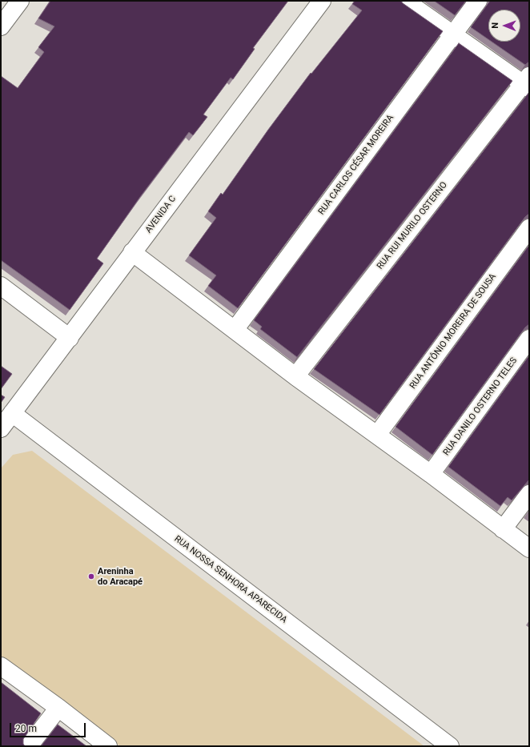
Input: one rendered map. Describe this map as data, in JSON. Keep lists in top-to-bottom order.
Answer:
{
  "streets": {
    "street": [
      "RUA CARLOS CÉSAR MOREIRA",
      "AVENIDA C",
      "RUA RUI MURILO OSTERNO",
      "RUA ANTÔNIO MOREIRA DE SOUSA",
      "RUA DANILO OSTERNO TELES",
      "RUA NOSSA SENHORA APARECIDA"
    ]
  },
  "crossings": [
    ["AVENIDA C", "RUA NOSSA SENHORA APARECIDA"]
  ],
  "places": ["Areninha do Aracapé"],
  "scale_bar": "20 m",
  "north": "left"
}
